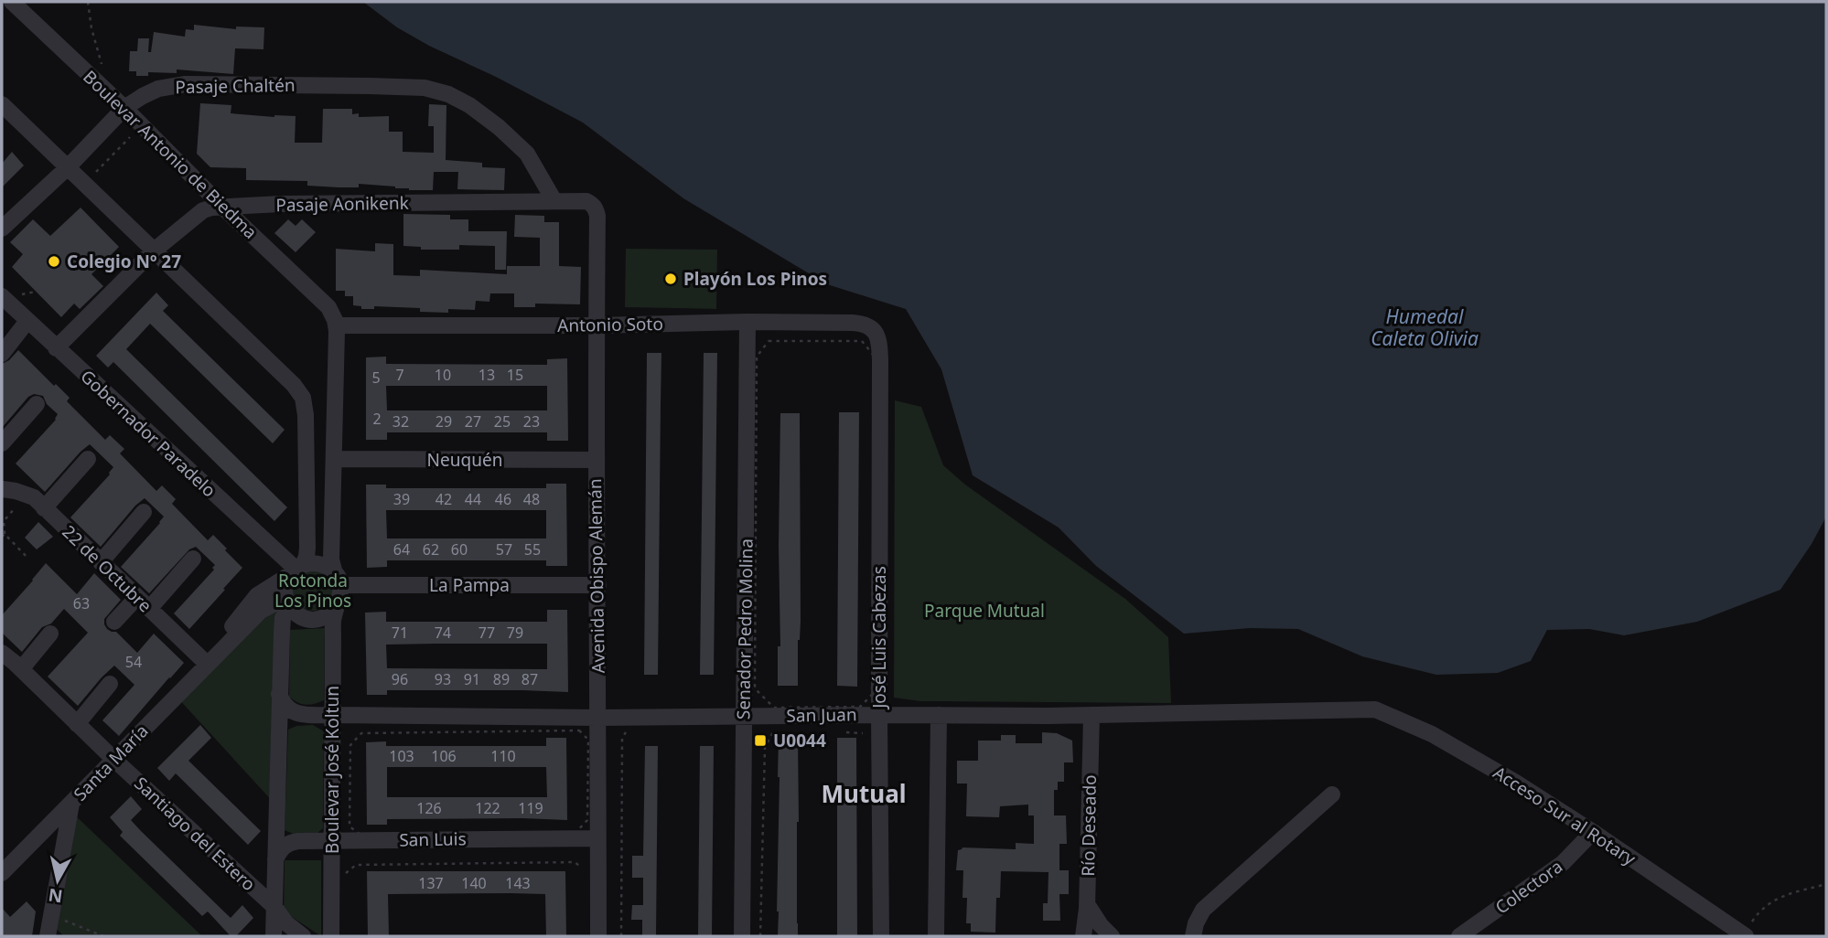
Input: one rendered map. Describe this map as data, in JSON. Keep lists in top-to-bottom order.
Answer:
{
  "streets": {
    "street": [
      "Pasaje Chaltén",
      "Boulevar Antonio de Biedma",
      "Pasaje Aonikenk",
      "Antonio Soto",
      "Gobernador Paradelo",
      "Neuquén",
      "22 de Octubre",
      "Avenida Obispo Alemán",
      "La Pampa",
      "Senador Pedro Molina",
      "José Luis Cabezas",
      "San Juan",
      "Santa María",
      "Boulevar José Koltun",
      "Acceso Sur al Rotary",
      "Río Deseado",
      "Santiago del Estero",
      "San Luis",
      "Colectora"
    ]
  },
  "crossings": [
    ["Pasaje Chaltén", "Boulevar Antonio de Biedma"],
    ["Pasaje Chaltén", "Pasaje Aonikenk"],
    ["Boulevar Antonio de Biedma", "Pasaje Aonikenk"],
    ["Boulevar Antonio de Biedma", "Antonio Soto"],
    ["Pasaje Aonikenk", "Gobernador Paradelo"],
    ["Pasaje Aonikenk", "Avenida Obispo Alemán"],
    ["Antonio Soto", "Avenida Obispo Alemán"],
    ["Antonio Soto", "Senador Pedro Molina"],
    ["Antonio Soto", "José Luis Cabezas"],
    ["Gobernador Paradelo", "La Pampa"],
    ["Gobernador Paradelo", "Santa María"],
    ["Gobernador Paradelo", "Boulevar José Koltun"],
    ["Neuquén", "Avenida Obispo Alemán"],
    ["22 de Octubre", "Santa María"],
    ["Avenida Obispo Alemán", "La Pampa"],
    ["Avenida Obispo Alemán", "San Juan"],
    ["Avenida Obispo Alemán", "San Luis"],
    ["La Pampa", "Santa María"],
    ["La Pampa", "Boulevar José Koltun"],
    ["Senador Pedro Molina", "San Juan"],
    ["José Luis Cabezas", "San Juan"],
    ["San Juan", "Boulevar José Koltun"],
    ["San Juan", "Acceso Sur al Rotary"],
    ["San Juan", "Río Deseado"],
    ["Santa María", "Boulevar José Koltun"],
    ["Santa María", "Santiago del Estero"],
    ["Boulevar José Koltun", "San Luis"],
    ["Acceso Sur al Rotary", "Colectora"]
  ],
  "districts": ["Mutual"],
  "water": ["Humedal Caleta Olivia"],
  "parks": ["Rotonda Los Pinos", "Parque Mutual"],
  "places": {
    "other": ["Colegio Nº 27", "Playón Los Pinos"],
    "transit": ["U0044"]
  },
  "house_numbers": [
    "7",
    "10",
    "13",
    "15",
    "5",
    "2",
    "32",
    "29",
    "27",
    "25",
    "23",
    "39",
    "42",
    "44",
    "46",
    "48",
    "64",
    "62",
    "60",
    "57",
    "55",
    "63",
    "71",
    "74",
    "77",
    "79",
    "54",
    "96",
    "93",
    "91",
    "89",
    "87",
    "103",
    "106",
    "110",
    "126",
    "122",
    "119",
    "137",
    "140",
    "143"
  ],
  "north": "bottom"
}
